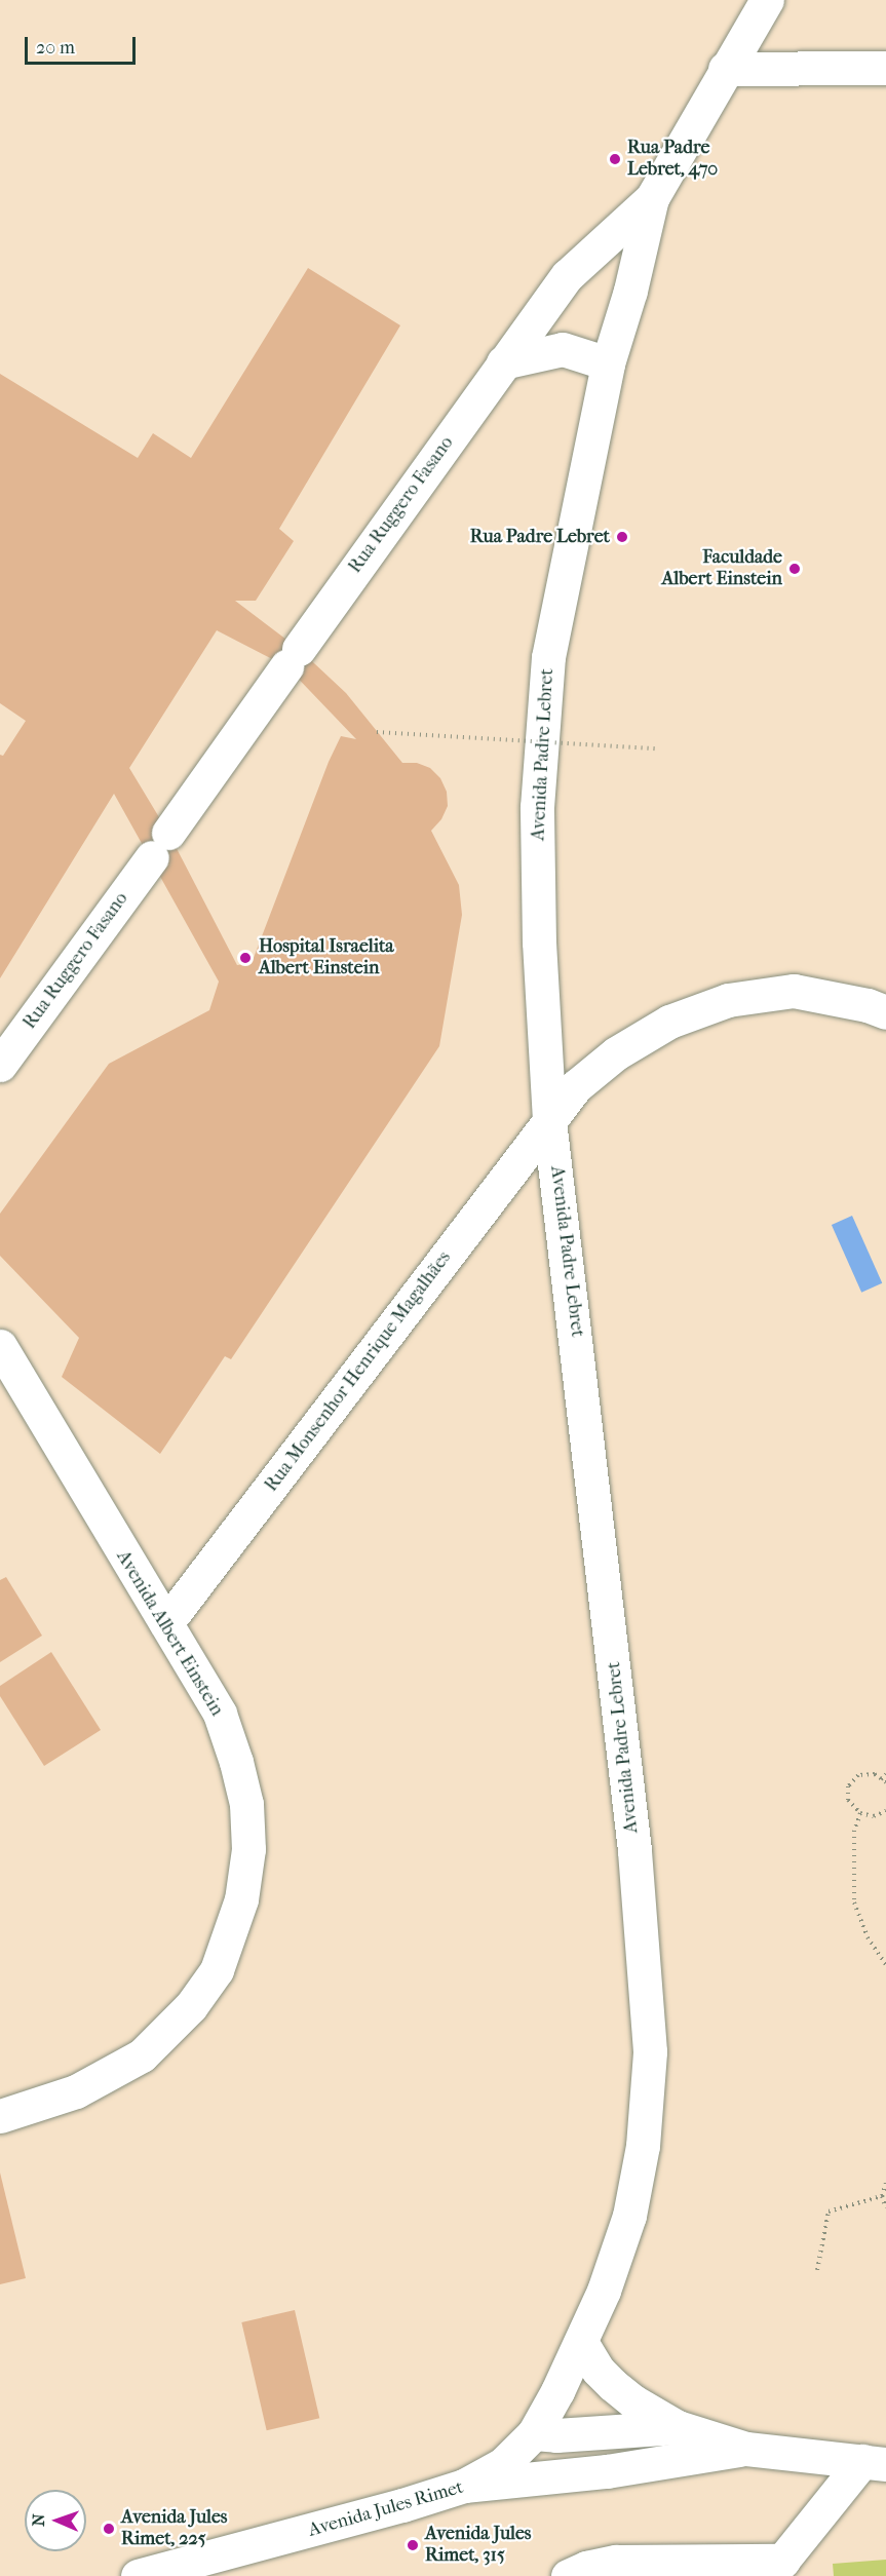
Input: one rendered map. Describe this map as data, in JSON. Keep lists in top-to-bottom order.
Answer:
{
  "streets": {
    "main road": [
      "Rua Ruggero Fasano",
      "Avenida Padre Lebret",
      "Rua Monsenhor Henrique Magalhães",
      "Avenida Albert Einstein",
      "Avenida Jules Rimet"
    ]
  },
  "crossings": [
    ["Rua Ruggero Fasano", "Avenida Padre Lebret"],
    ["Avenida Padre Lebret", "Rua Monsenhor Henrique Magalhães"],
    ["Avenida Padre Lebret", "Avenida Jules Rimet"],
    ["Rua Monsenhor Henrique Magalhães", "Avenida Albert Einstein"]
  ],
  "places": [
    "Rua Padre Lebret, 470",
    "Rua Padre Lebret",
    "Faculdade Albert Einstein",
    "Hospital Israelita Albert Einstein",
    "Avenida Jules Rimet, 225",
    "Avenida Jules Rimet, 315"
  ],
  "scale_bar": "20 m",
  "north": "left"
}
